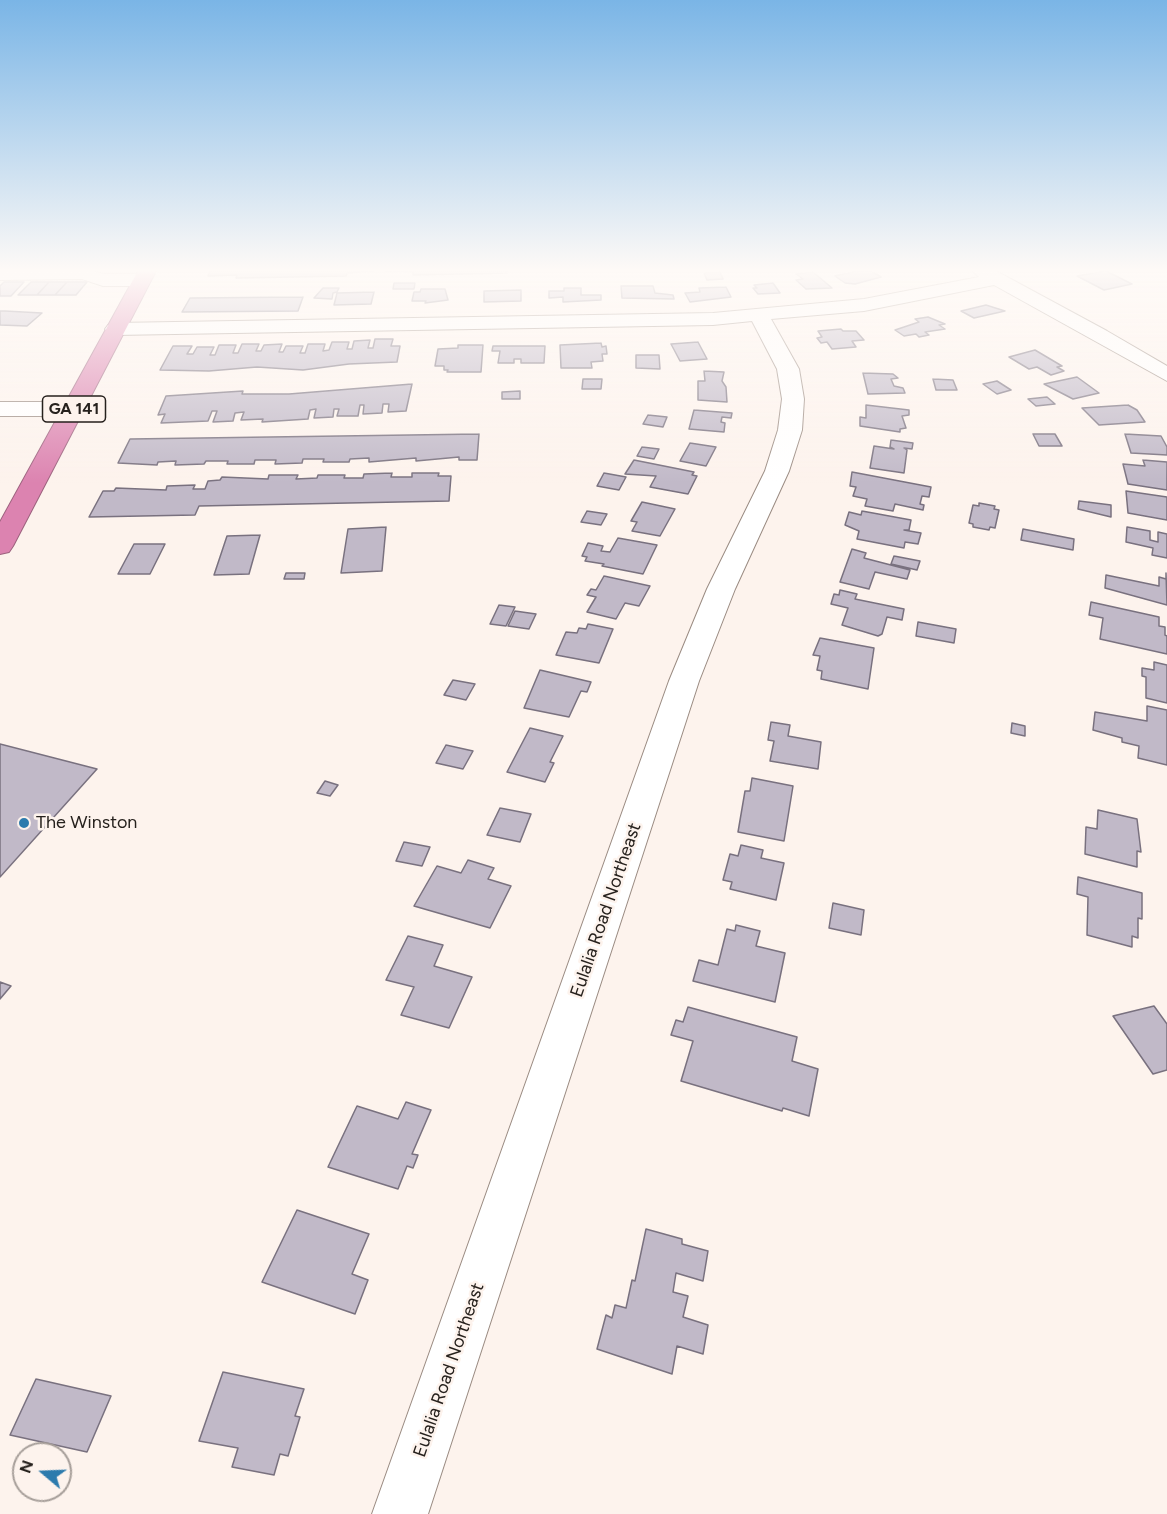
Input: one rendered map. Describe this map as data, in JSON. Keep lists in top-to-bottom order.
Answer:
{
  "streets": {
    "highway": ["GA 141"],
    "street": ["Eulalia Road Northeast"]
  },
  "places": ["The Winston"],
  "north": "left"
}
